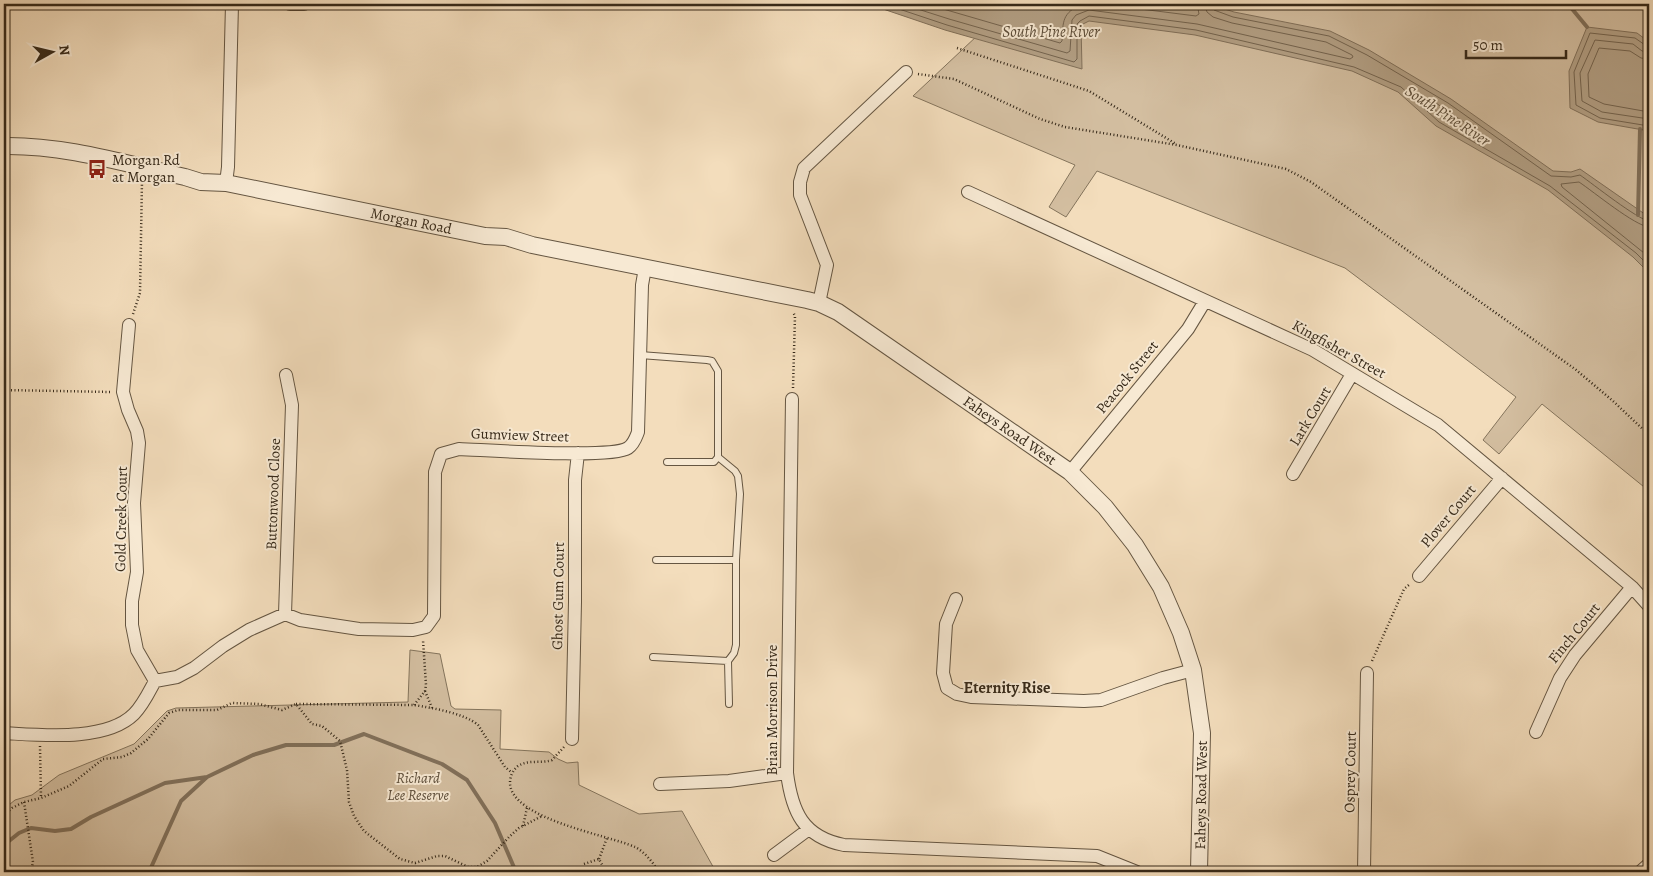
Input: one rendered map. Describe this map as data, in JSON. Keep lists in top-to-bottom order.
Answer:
{
  "streets": {
    "street": [
      "Morgan Road",
      "Kingfisher Street",
      "Peacock Street",
      "Lark Court",
      "Faheys Road West",
      "Gumview Street",
      "Buttonwood Close",
      "Plover Court",
      "Gold Creek Court",
      "Ghost Gum Court",
      "Finch Court",
      "Brian Morrison Drive",
      "Osprey Court"
    ]
  },
  "crossings": [
    ["Morgan Road", "Faheys Road West"],
    ["Morgan Road", "Gumview Street"],
    ["Kingfisher Street", "Peacock Street"],
    ["Kingfisher Street", "Lark Court"],
    ["Kingfisher Street", "Plover Court"],
    ["Kingfisher Street", "Finch Court"],
    ["Peacock Street", "Faheys Road West"],
    ["Gumview Street", "Ghost Gum Court"]
  ],
  "districts": ["Eternity Rise"],
  "water": ["South Pine River"],
  "parks": ["Richard Lee Reserve"],
  "places": {
    "bus stop": ["Morgan Rd at Morgan"]
  },
  "scale_bar": "50 m",
  "north": "right"
}
